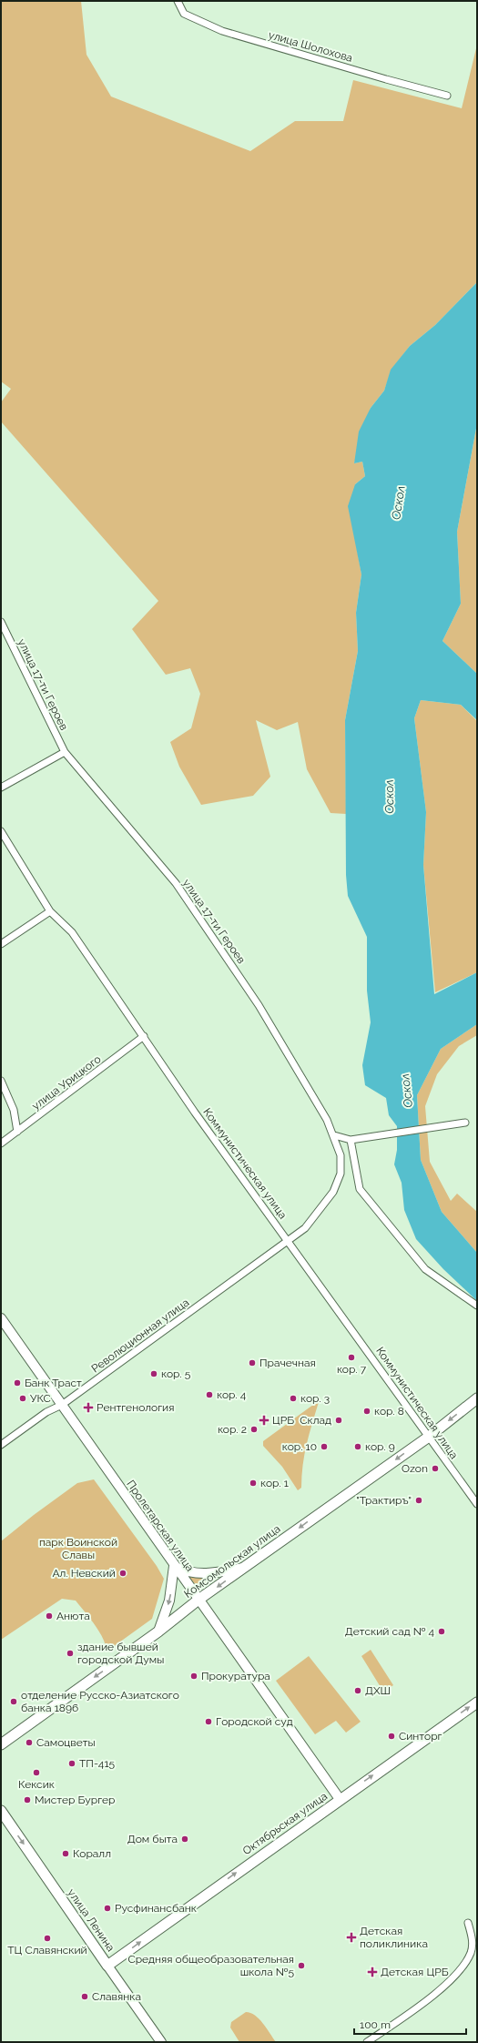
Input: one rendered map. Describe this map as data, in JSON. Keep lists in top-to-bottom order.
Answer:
{
  "streets": {
    "main road": [
      "Пролетарская улица",
      "Комсомольская улица",
      "Октябрьская улица",
      "улица Ленина"
    ],
    "street": [
      "улица Шолохова",
      "улица 17-ти Героев",
      "улица Урицкого",
      "Коммунистическая улица",
      "Революционная улица"
    ]
  },
  "crossings": [
    ["улица 17-ти Героев", "Коммунистическая улица"],
    ["улица 17-ти Героев", "Революционная улица"],
    ["улица Урицкого", "Коммунистическая улица"],
    ["Коммунистическая улица", "Революционная улица"],
    ["Коммунистическая улица", "Комсомольская улица"],
    ["Революционная улица", "Пролетарская улица"],
    ["Пролетарская улица", "Комсомольская улица"],
    ["Пролетарская улица", "Октябрьская улица"],
    ["Октябрьская улица", "улица Ленина"]
  ],
  "one_way": ["Комсомольская улица", "Октябрьская улица", "улица Ленина"],
  "water": ["Оскол"],
  "parks": ["парк Воинской Славы"],
  "places": {
    "other": [
      "кор. 7",
      "Прачечная",
      "кор. 5",
      "Банк Траст",
      "кор. 4",
      "УКС",
      "кор. 3",
      "кор. 8",
      "Склад",
      "кор. 2",
      "кор. 10",
      "кор. 9",
      "Ozon",
      "кор. 1",
      "\"Трактиръ\"",
      "Ал. Невский",
      "Анюта",
      "Детский сад № 4",
      "здание бывшей городской Думы",
      "Прокуратура",
      "ДХШ",
      "отделение Русско-Азиатского банка 1896",
      "Городской суд",
      "Синторг",
      "Самоцветы",
      "ТП-415",
      "Кексик",
      "Мистер Бургер",
      "Дом быта",
      "Коралл",
      "Русфинансбанк",
      "ТЦ Славянский",
      "Средняя общеобразовательная школа №5",
      "Славянка"
    ],
    "health": [
      "Рентгенология",
      "ЦРБ",
      "Детская поликлиника",
      "Детская ЦРБ"
    ]
  },
  "scale_bar": "100 m"
}
